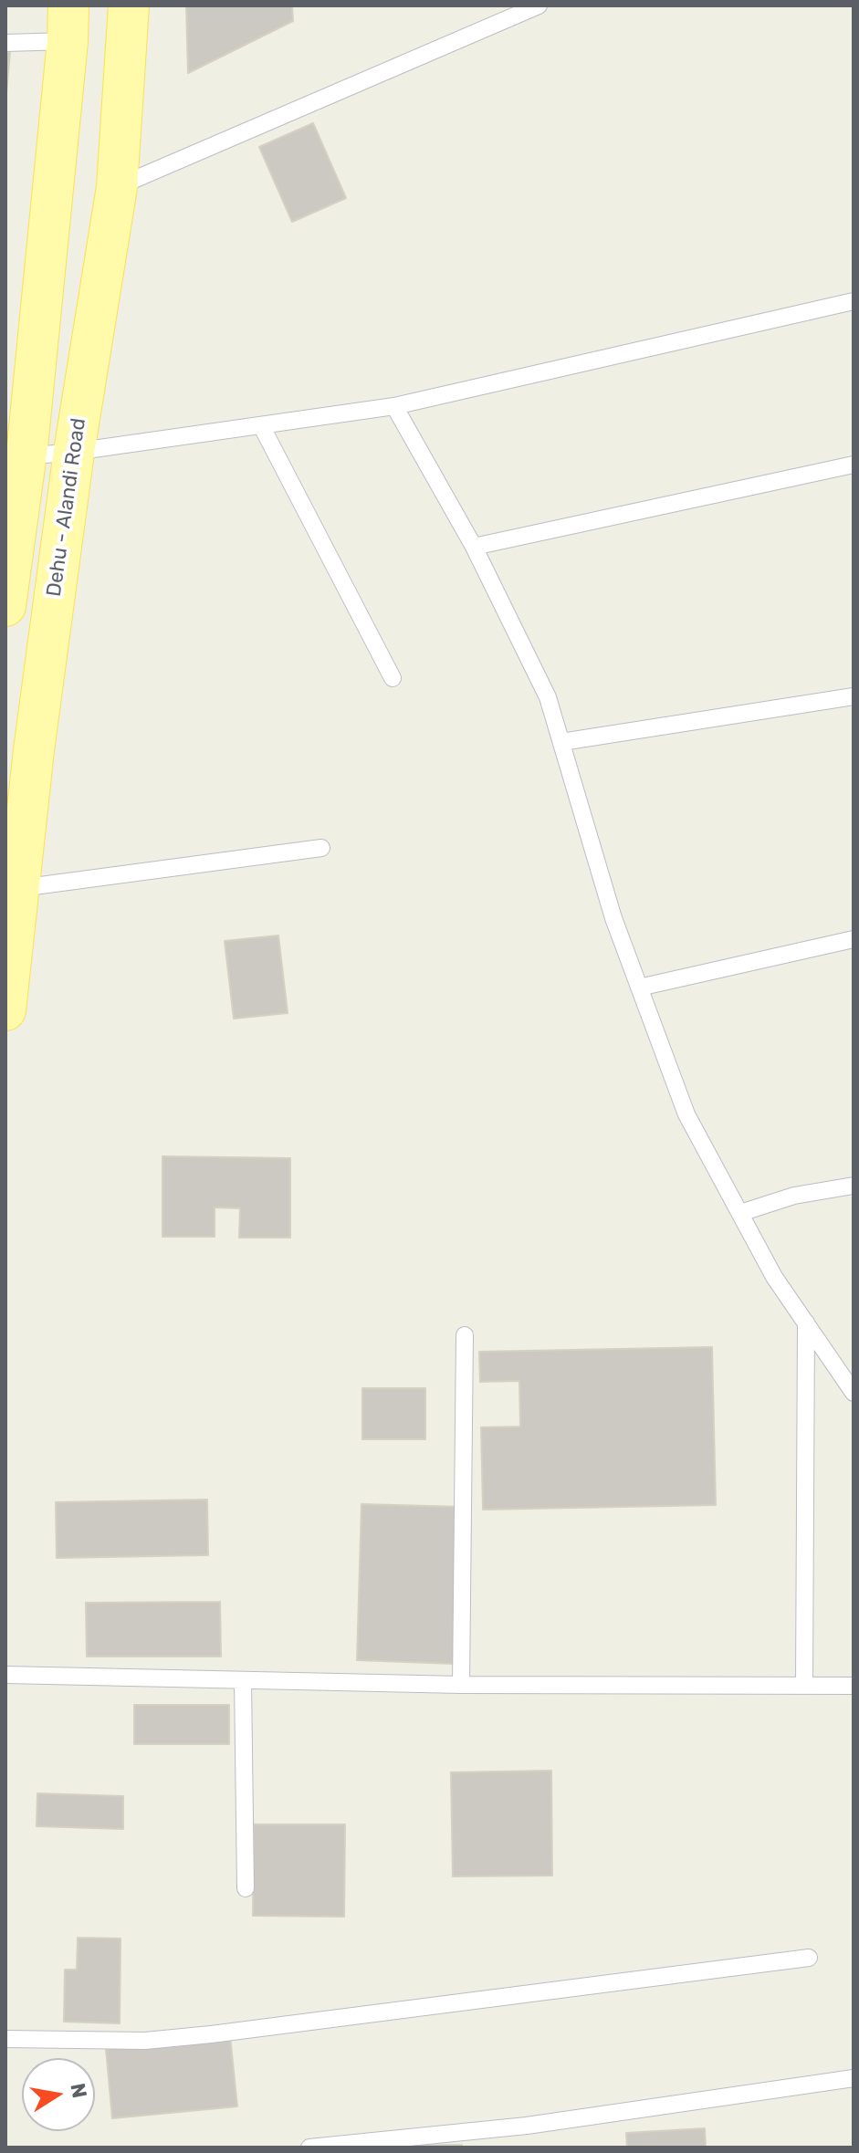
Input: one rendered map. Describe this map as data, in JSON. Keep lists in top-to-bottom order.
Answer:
{
  "streets": {
    "main road": ["Dehu - Alandi Road"]
  },
  "north": "right"
}
